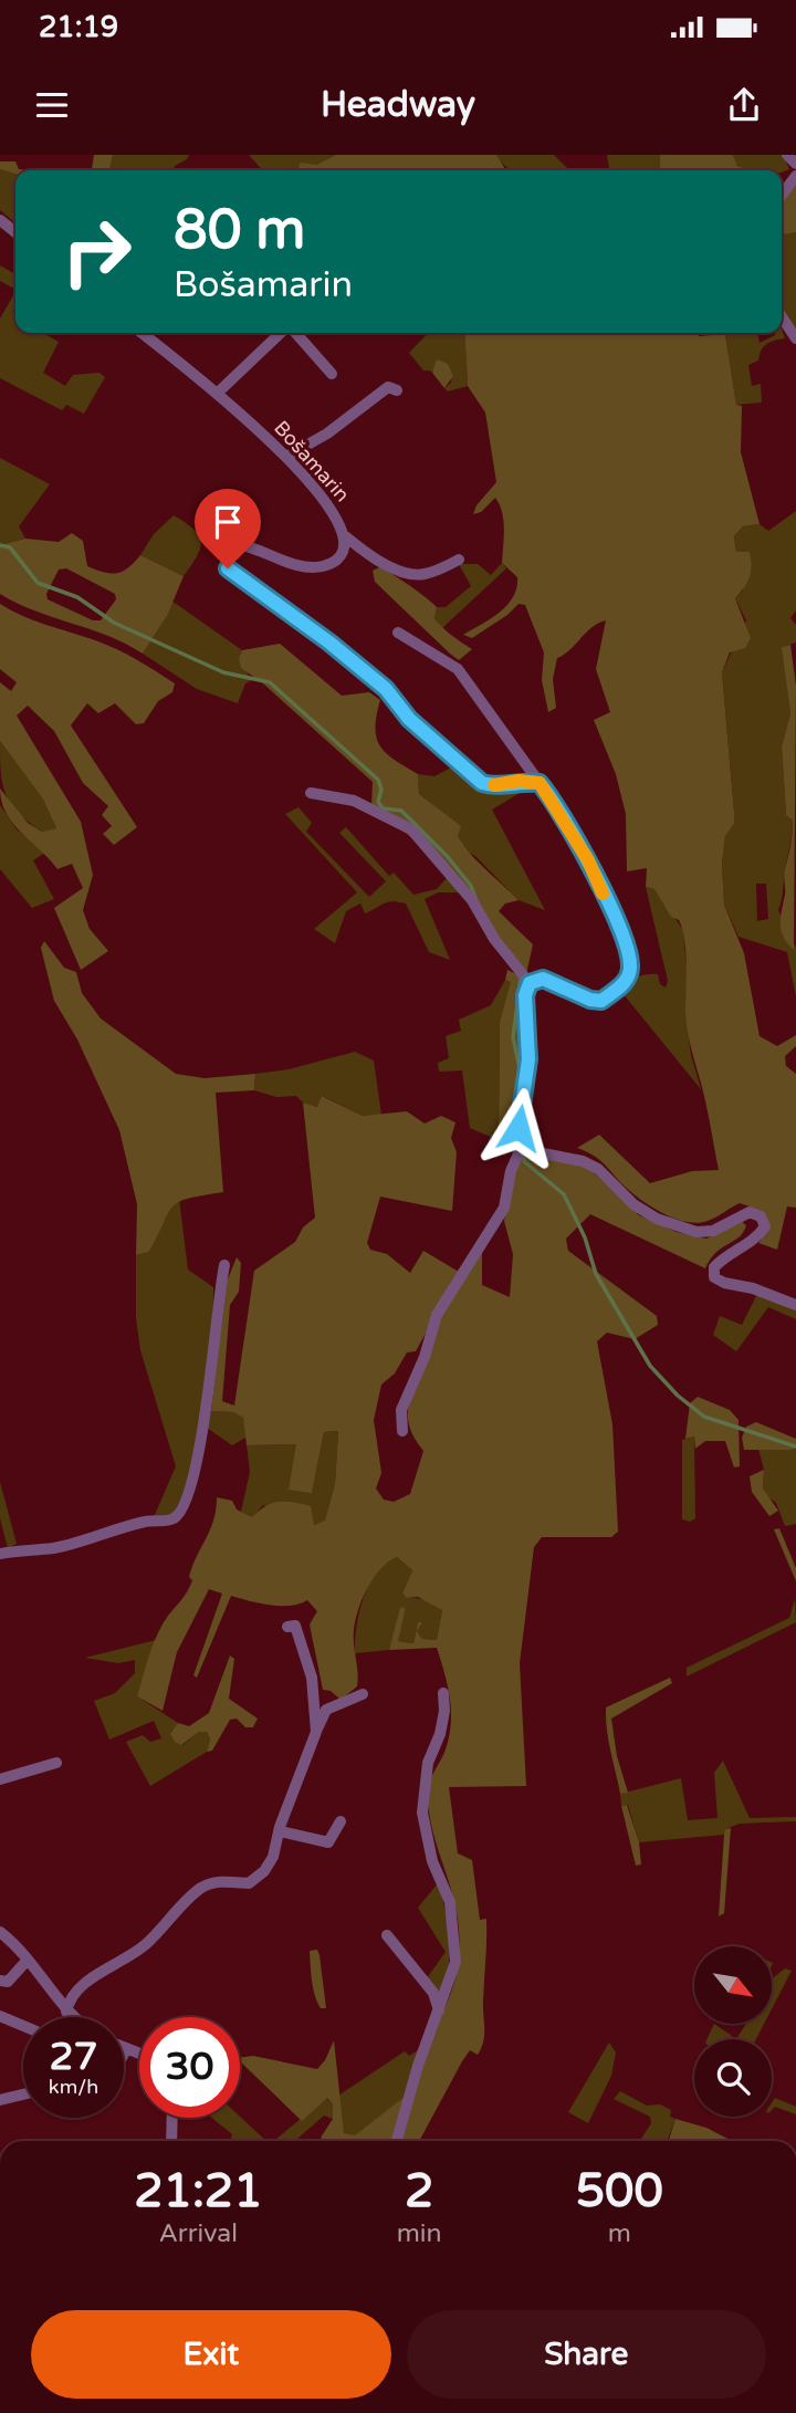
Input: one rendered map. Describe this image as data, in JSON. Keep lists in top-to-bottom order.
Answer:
{
  "streets": {
    "street": ["Bošamarin"]
  },
  "north": "bottom right",
  "page": {
    "status": "21:19",
    "header": "Headway",
    "turn": ["80 m", "Bošamarin"],
    "speed": "27 km/h",
    "limit": "30",
    "eta": [
      "21:21",
      "Arrival",
      "2",
      "min",
      "500",
      "m"
    ],
    "buttons": ["Exit", "Share"]
  }
}
